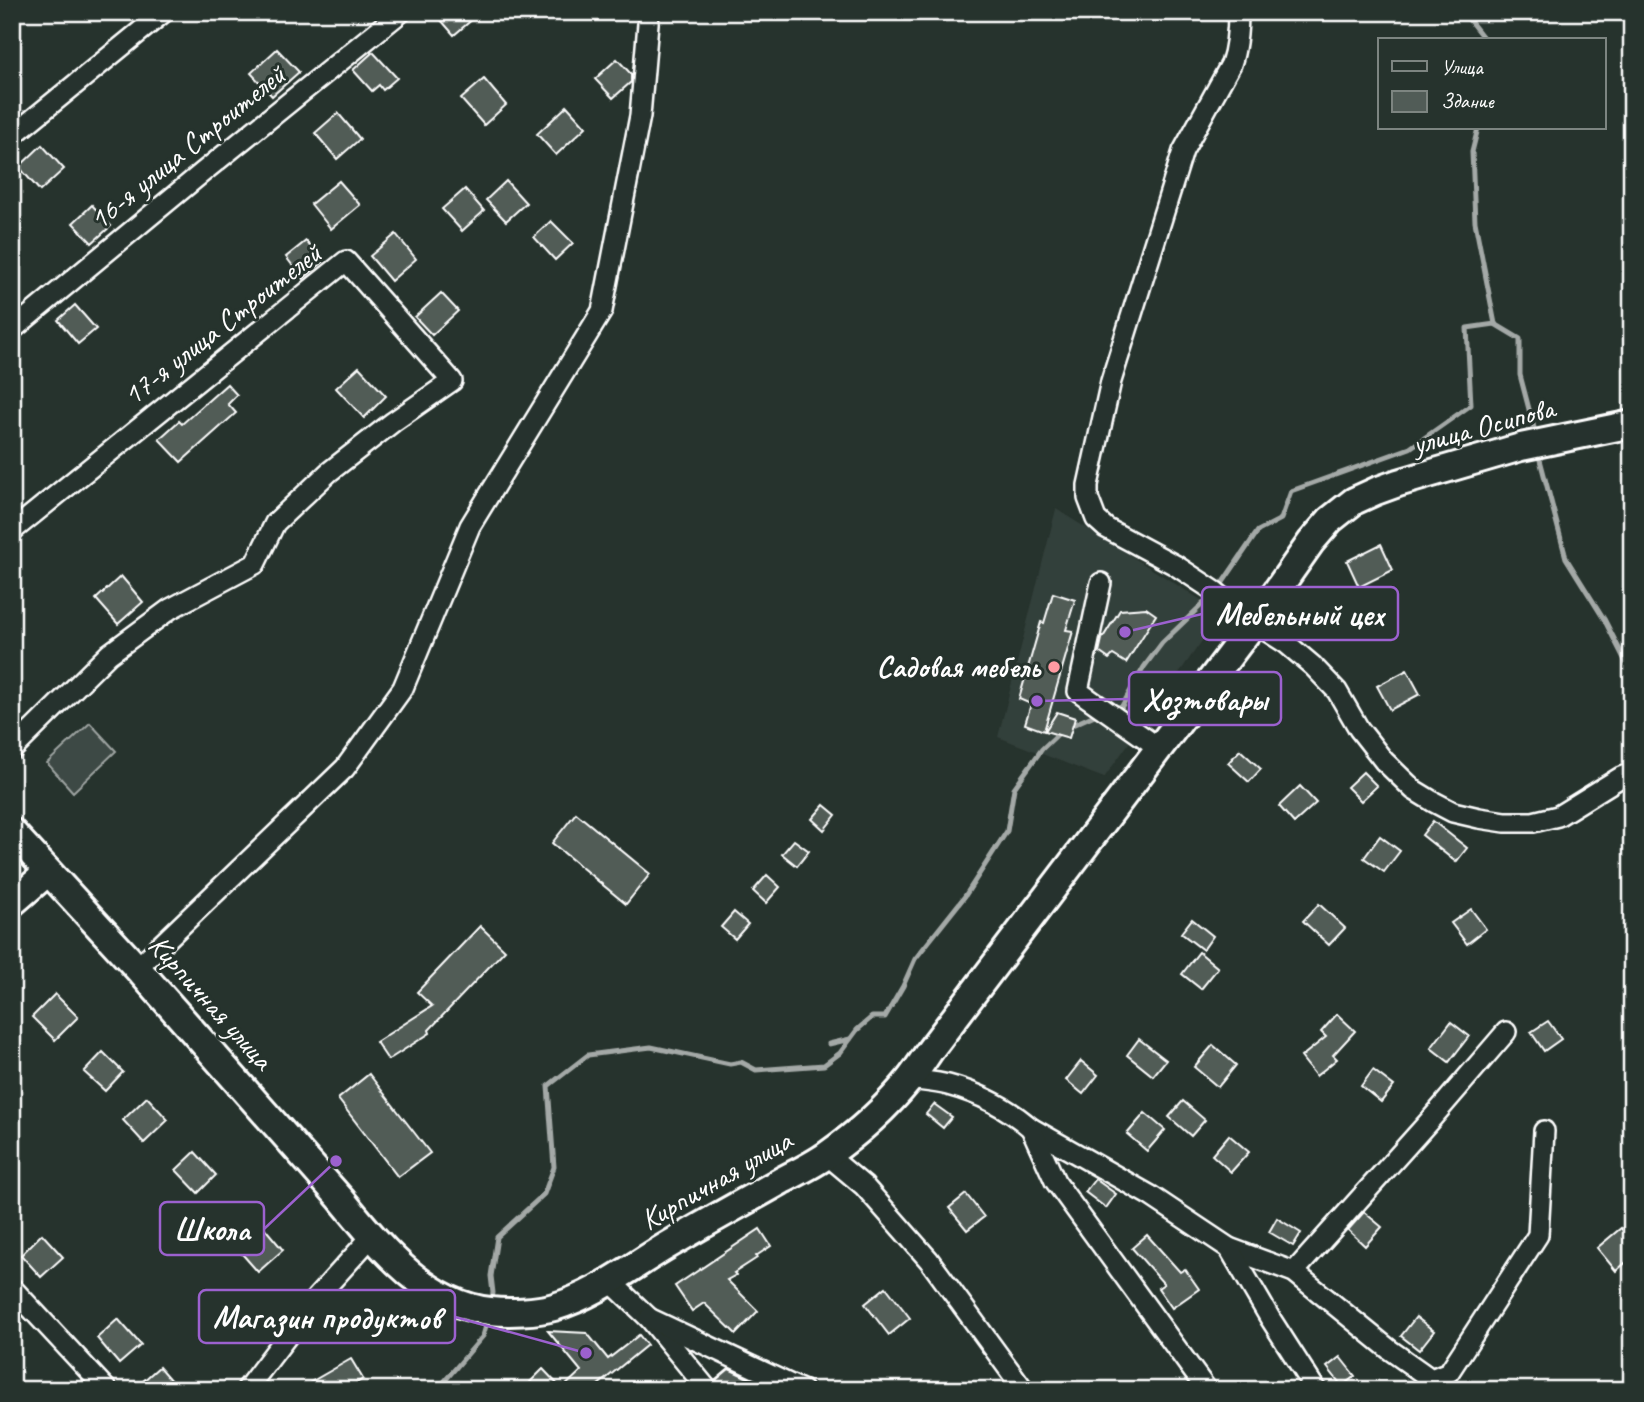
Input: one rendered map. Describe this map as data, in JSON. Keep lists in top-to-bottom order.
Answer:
{
  "streets": {
    "main road": ["улица Осипова", "Кирпичная улица"],
    "street": ["16-я улица Строителей", "17-я улица Строителей"]
  },
  "crossings": [
    ["улица Осипова", "Кирпичная улица"]
  ],
  "places": [
    "Мебельный цех",
    "Садовая мебель",
    "Хозтовары",
    "Школа",
    "Магазин продуктов"
  ],
  "legend": ["Улица", "Здание"]
}
